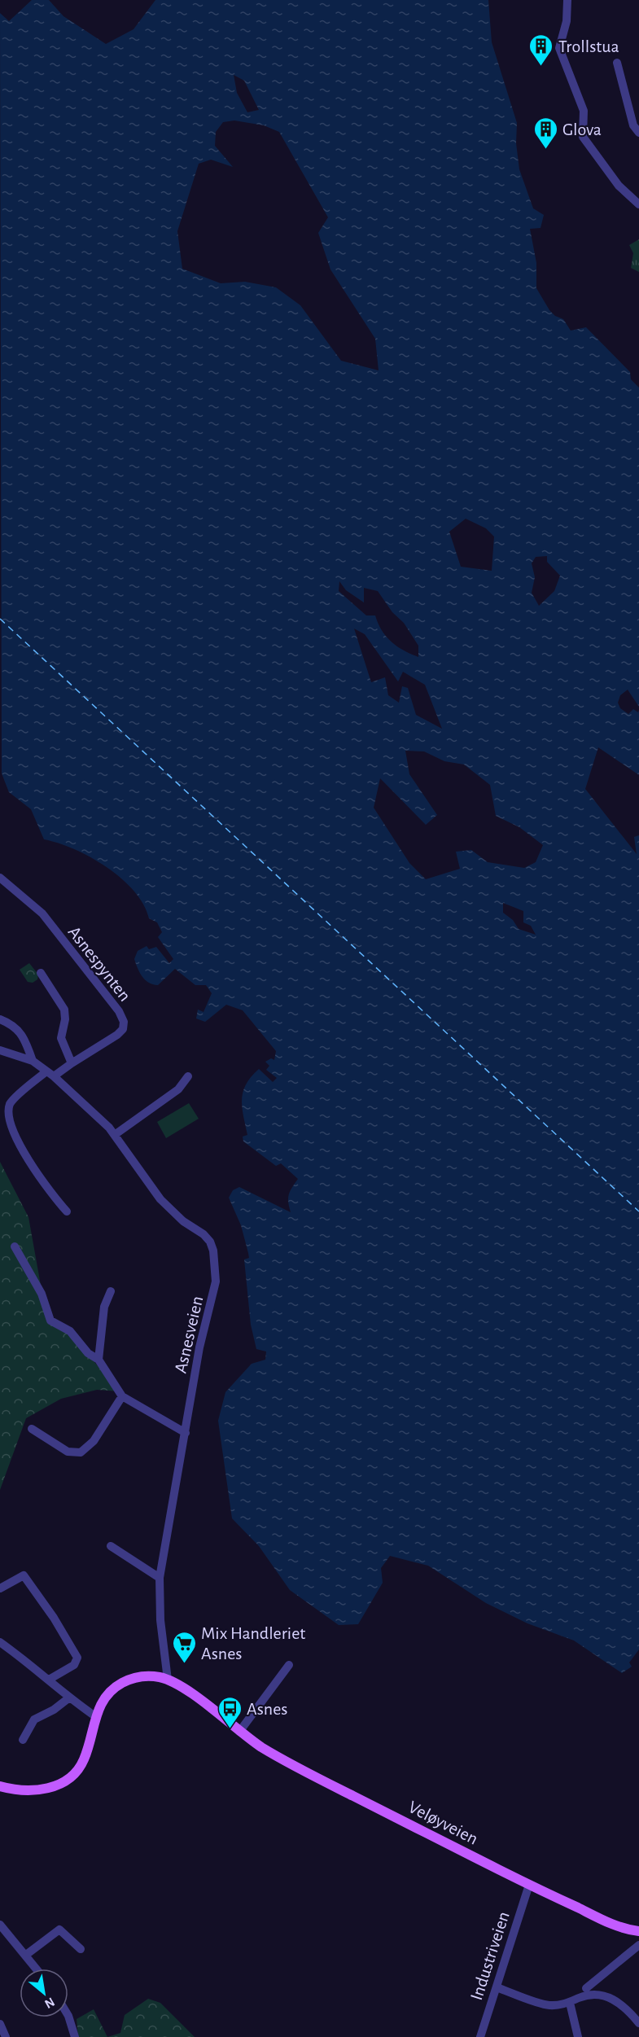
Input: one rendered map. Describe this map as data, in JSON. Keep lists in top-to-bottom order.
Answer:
{
  "streets": {
    "main road": ["Veløyveien"],
    "street": ["Asnespynten", "Asnesveien", "Industriveien"]
  },
  "crossings": [
    ["Asnespynten", "Asnesveien"],
    ["Asnesveien", "Veløyveien"],
    ["Veløyveien", "Industriveien"]
  ],
  "places": {
    "building": ["Trollstua", "Glova"],
    "supermarket": ["Mix Handleriet Asnes"],
    "bus stop": ["Asnes"]
  },
  "north": "bottom right"
}
